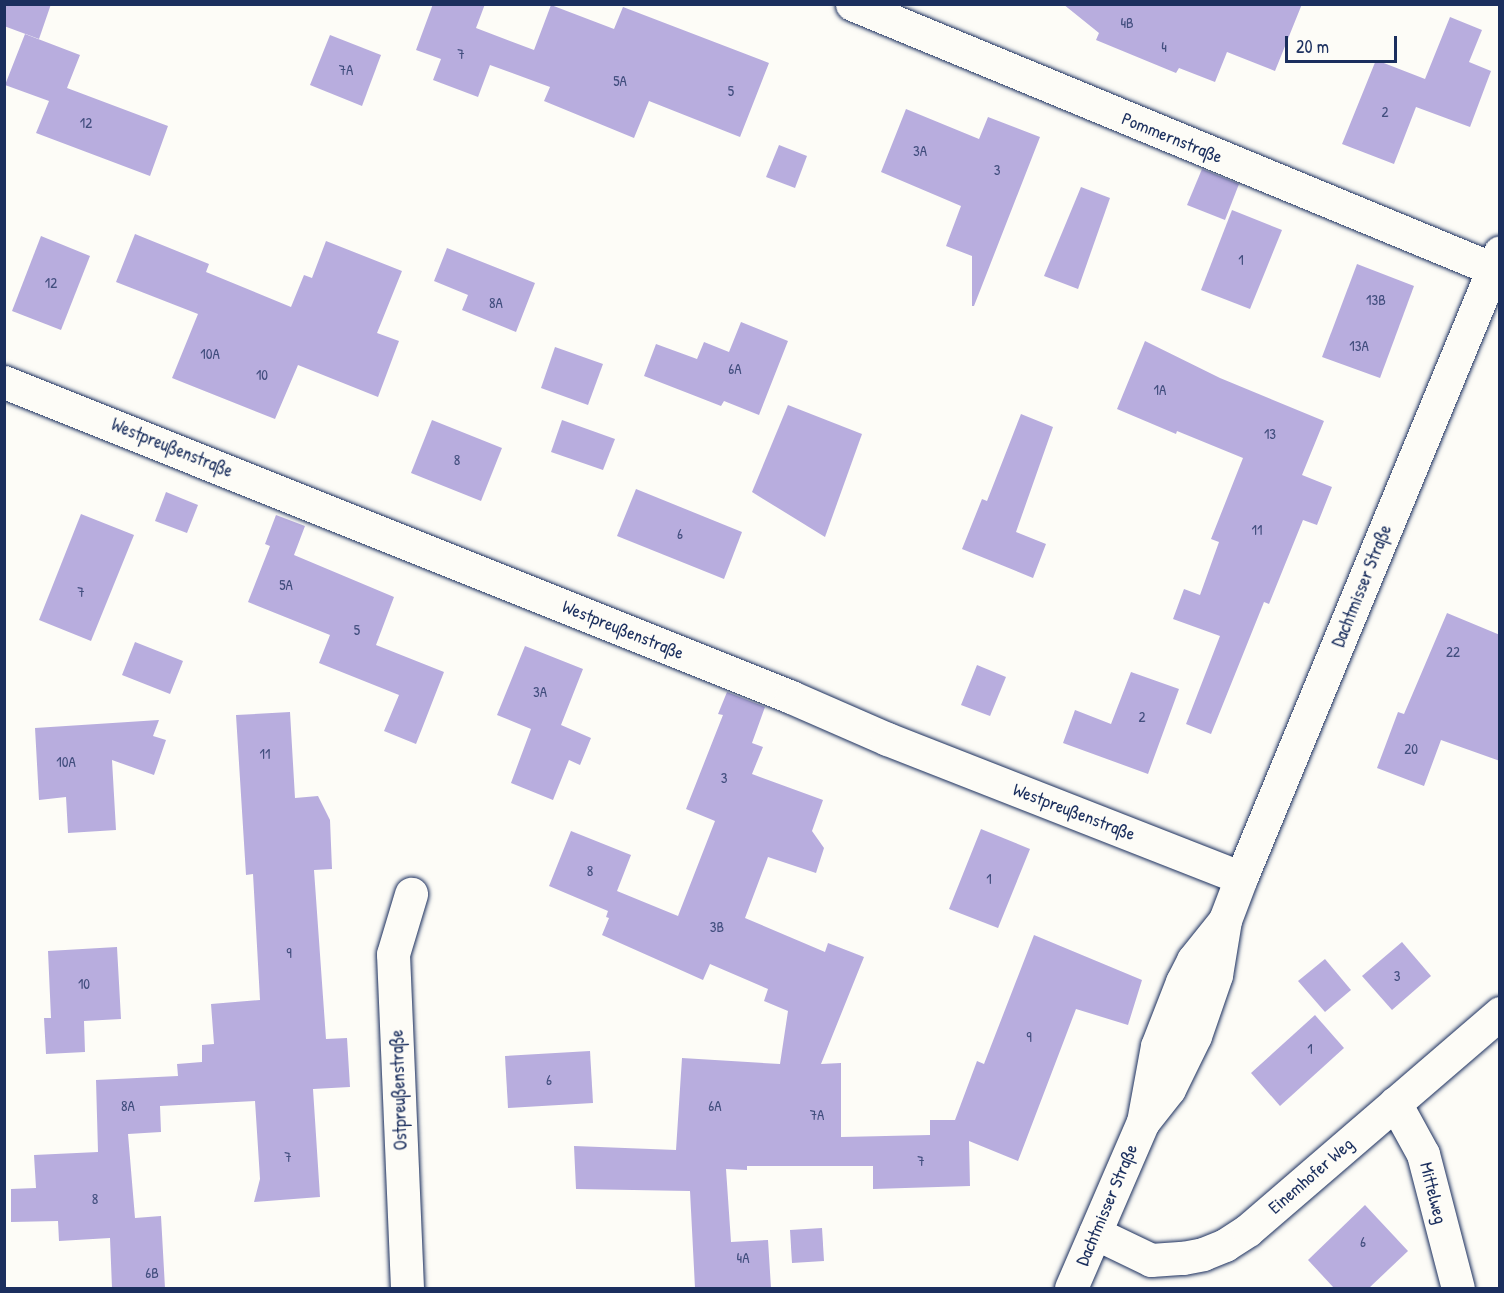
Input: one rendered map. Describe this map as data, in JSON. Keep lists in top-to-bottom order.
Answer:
{
  "streets": {
    "street": [
      "Pommernstraße",
      "Westpreußenstraße",
      "Dachtmisser Straße",
      "Ostpreußenstraße",
      "Einemhofer Weg",
      "Mittelweg"
    ]
  },
  "crossings": [
    ["Pommernstraße", "Dachtmisser Straße"],
    ["Westpreußenstraße", "Dachtmisser Straße"],
    ["Dachtmisser Straße", "Einemhofer Weg"],
    ["Einemhofer Weg", "Mittelweg"]
  ],
  "house_numbers": [
    "4B",
    "4",
    "7",
    "7A",
    "5A",
    "5",
    "2",
    "12",
    "3A",
    "3",
    "1",
    "12",
    "13B",
    "8A",
    "13A",
    "10A",
    "6A",
    "10",
    "1A",
    "13",
    "8",
    "11",
    "6",
    "5A",
    "7",
    "5",
    "22",
    "3A",
    "2",
    "20",
    "11",
    "10A",
    "3",
    "8",
    "1",
    "3B",
    "9",
    "3",
    "10",
    "9",
    "1",
    "6",
    "8A",
    "6A",
    "7A",
    "7",
    "7",
    "8",
    "6",
    "4A",
    "6B"
  ],
  "scale_bar": "20 m"
}
